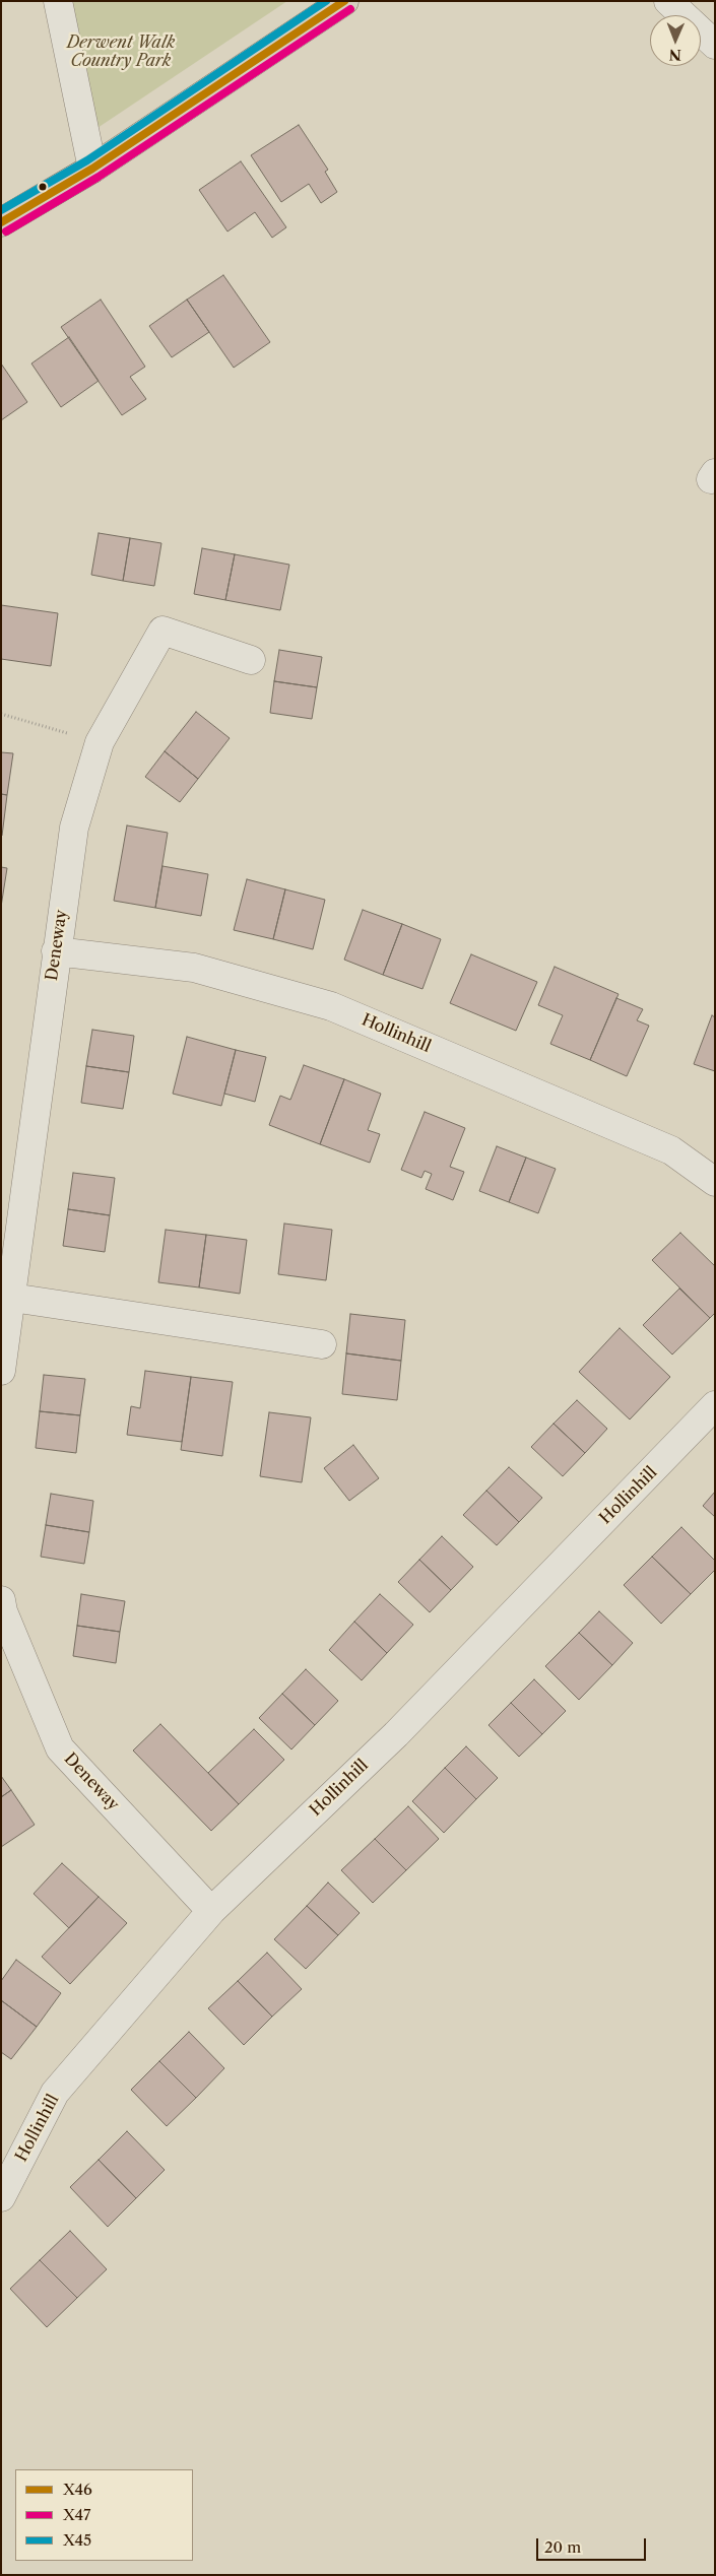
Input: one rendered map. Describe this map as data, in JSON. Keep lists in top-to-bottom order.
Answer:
{
  "streets": {
    "street": ["Deneway", "Hollinhill"]
  },
  "crossings": [
    ["Deneway", "Hollinhill"]
  ],
  "parks": ["Derwent Walk Country Park"],
  "lines": ["transit line X46", "transit line X45", "transit line X47"],
  "legend": ["X46", "X47", "X45"],
  "scale_bar": "20 m",
  "north": "bottom"
}
